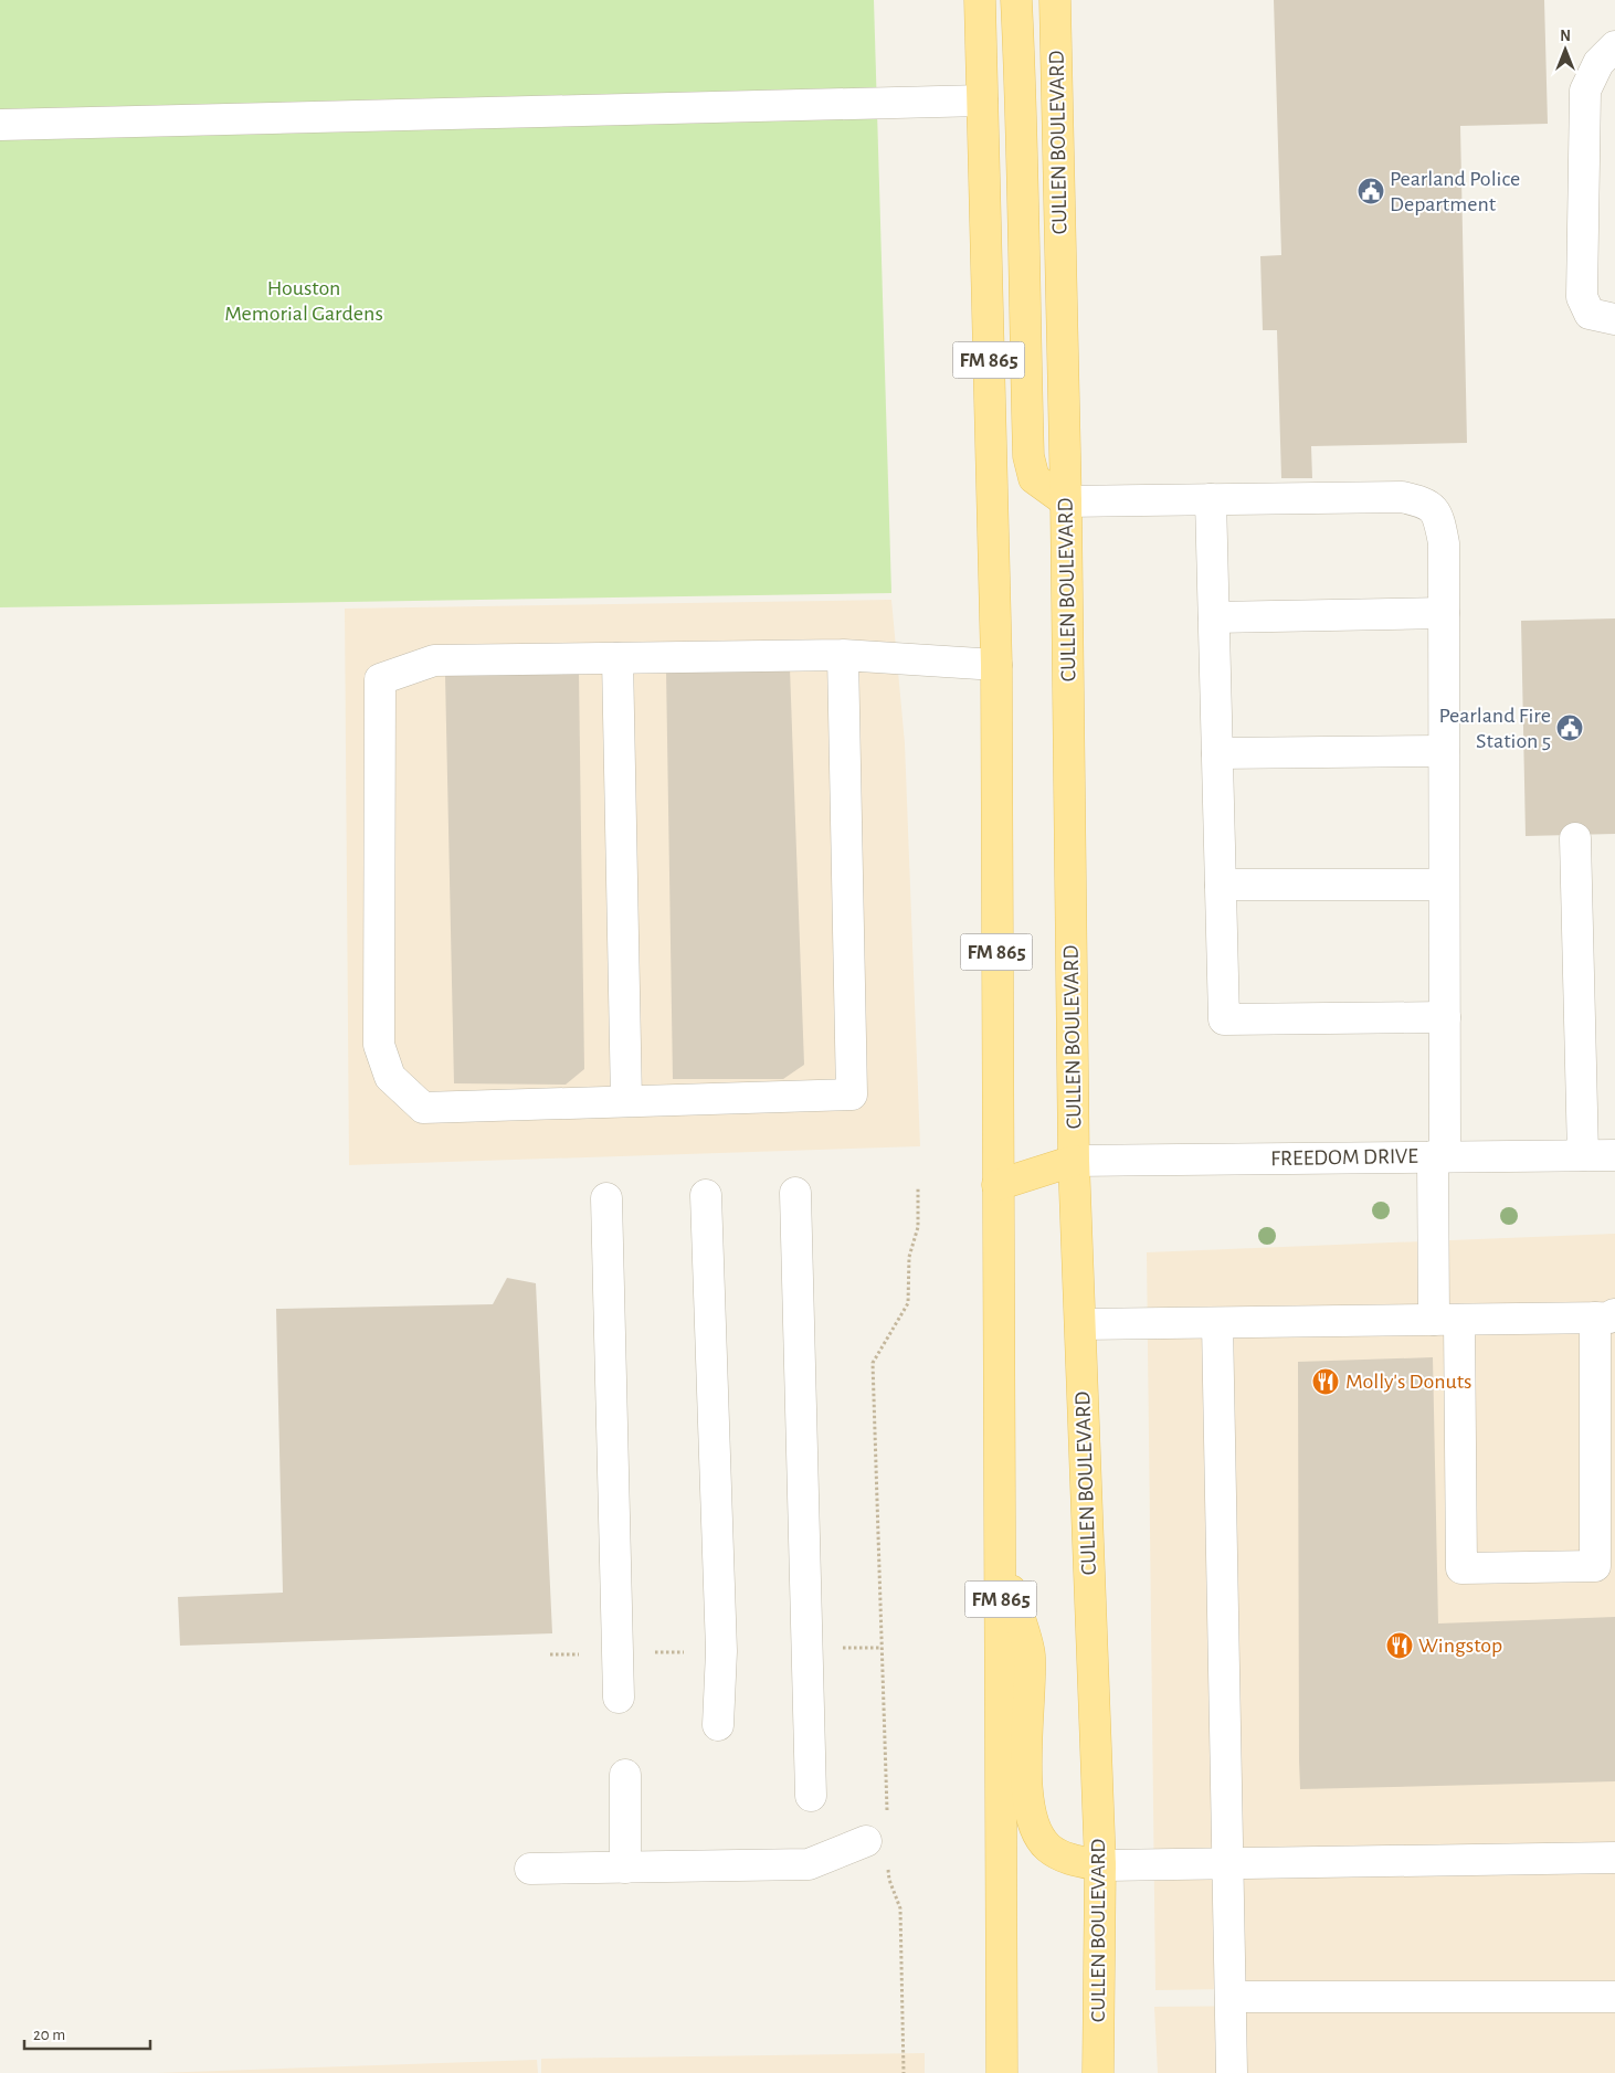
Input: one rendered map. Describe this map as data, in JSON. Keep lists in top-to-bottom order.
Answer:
{
  "streets": {
    "main road": ["CULLEN BOULEVARD", "FM 865"],
    "street": ["FREEDOM DRIVE"]
  },
  "crossings": [
    ["CULLEN BOULEVARD", "FREEDOM DRIVE"]
  ],
  "parks": ["Houston Memorial Gardens"],
  "places": {
    "public building": ["Pearland Police Department", "Pearland Fire Station 5"],
    "restaurant": ["Molly's Donuts", "Wingstop"]
  },
  "scale_bar": "20 m",
  "north": "top"
}
